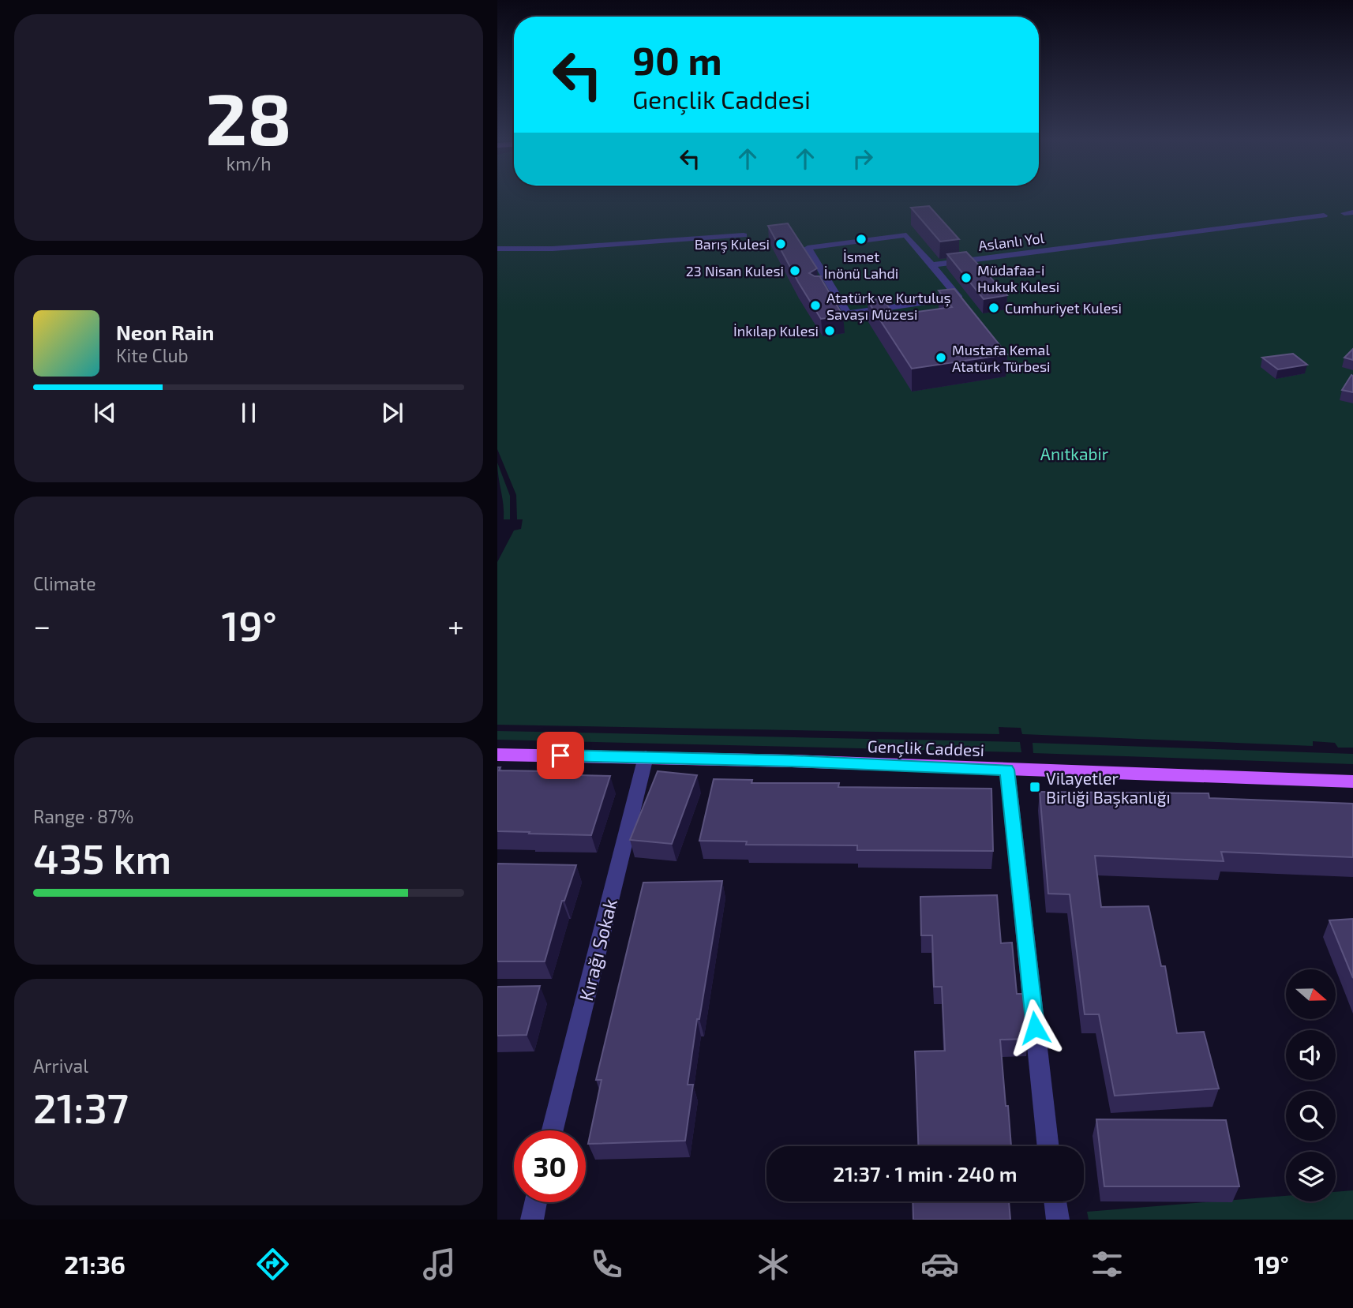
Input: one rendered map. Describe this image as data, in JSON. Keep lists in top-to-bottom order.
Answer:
{
  "streets": {
    "main road": ["Gençlik Caddesi"],
    "street": ["Aslanlı Yol", "Kırağı Sokak"]
  },
  "crossings": [
    ["Gençlik Caddesi", "Kırağı Sokak"]
  ],
  "parks": ["Anıtkabir"],
  "places": {
    "other": [
      "İsmet İnönü Lahdi",
      "Barış Kulesi",
      "23 Nisan Kulesi",
      "Müdafaa-i Hukuk Kulesi",
      "Atatürk ve Kurtuluş Savaşı Müzesi",
      "Cumhuriyet Kulesi",
      "İnkılap Kulesi",
      "Mustafa Kemal Atatürk Türbesi"
    ],
    "transit": ["Vilayetler Birliği Başkanlığı"]
  },
  "north": "right",
  "page": {
    "tile": [
      ["28", "km/h"],
      "Climate",
      ["Range · 87%", "435 km"],
      ["Arrival", "21:37"]
    ],
    "turn": ["90 m", "Gençlik Caddesi"],
    "song": ["Neon Rain", "Kite Club"],
    "heat": ["−", "19°", "+"],
    "limit": "30",
    "trip": "21:37 · 1 min · 240 m",
    "tabs": ["21:36", "19°"]
  }
}
